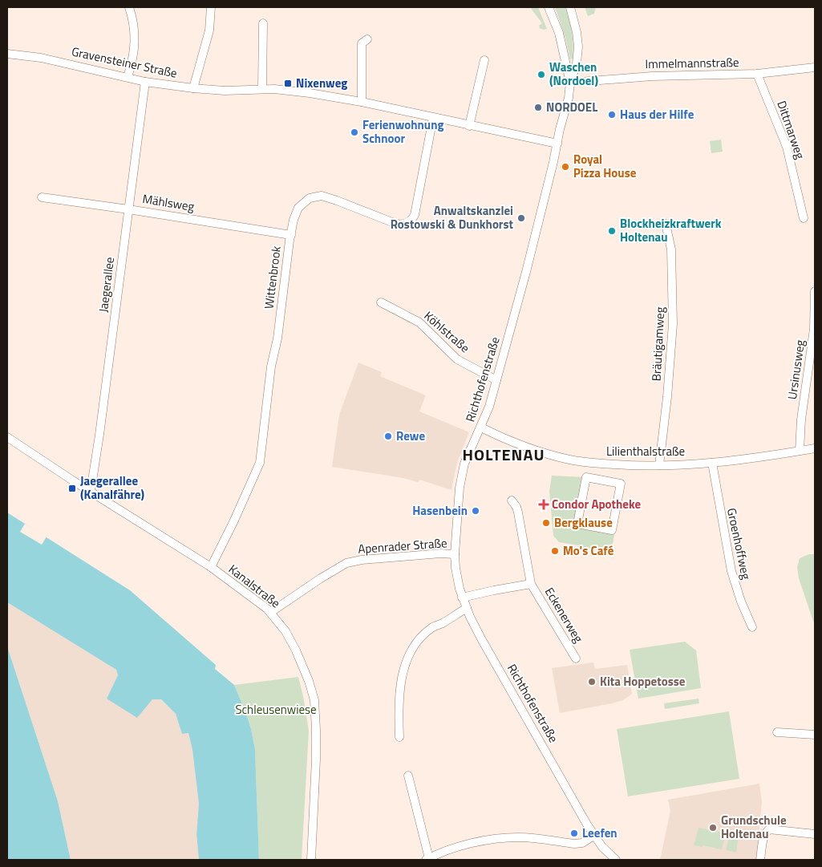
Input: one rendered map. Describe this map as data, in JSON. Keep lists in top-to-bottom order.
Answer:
{
  "streets": {
    "street": [
      "Gravensteiner Straße",
      "Immelmannstraße",
      "Dittmarweg",
      "Mählsweg",
      "Wittenbrook",
      "Jaegerallee",
      "Köhlstraße",
      "Bräutigamweg",
      "Ursinusweg",
      "Richthofenstraße",
      "Lilienthalstraße",
      "Groenhoffweg",
      "Apenrader Straße",
      "Kanalstraße",
      "Eckenerweg"
    ]
  },
  "crossings": [
    ["Gravensteiner Straße", "Wittenbrook"],
    ["Gravensteiner Straße", "Jaegerallee"],
    ["Gravensteiner Straße", "Richthofenstraße"],
    ["Immelmannstraße", "Dittmarweg"],
    ["Immelmannstraße", "Richthofenstraße"],
    ["Mählsweg", "Wittenbrook"],
    ["Mählsweg", "Jaegerallee"],
    ["Wittenbrook", "Kanalstraße"],
    ["Jaegerallee", "Kanalstraße"],
    ["Köhlstraße", "Richthofenstraße"],
    ["Bräutigamweg", "Lilienthalstraße"],
    ["Ursinusweg", "Lilienthalstraße"],
    ["Richthofenstraße", "Lilienthalstraße"],
    ["Richthofenstraße", "Apenrader Straße"],
    ["Richthofenstraße", "Eckenerweg"],
    ["Lilienthalstraße", "Groenhoffweg"],
    ["Apenrader Straße", "Kanalstraße"]
  ],
  "districts": ["HOLTENAU"],
  "parks": ["Schleusenwiese"],
  "places": {
    "other": [
      "Waschen (Nordoel)",
      "NORDOEL",
      "Haus der Hilfe",
      "Ferienwohnung Schnoor",
      "Royal Pizza House",
      "Anwaltskanzlei Rostowski & Dunkhorst",
      "Blockheizkraftwerk Holtenau",
      "Rewe",
      "Hasenbein",
      "Bergklause",
      "Mo's Café",
      "Kita Hoppetosse",
      "Grundschule Holtenau",
      "Leefen"
    ],
    "transit": ["Nixenweg", "Jaegerallee (Kanalfähre)"],
    "health": ["Condor Apotheke"]
  }
}
